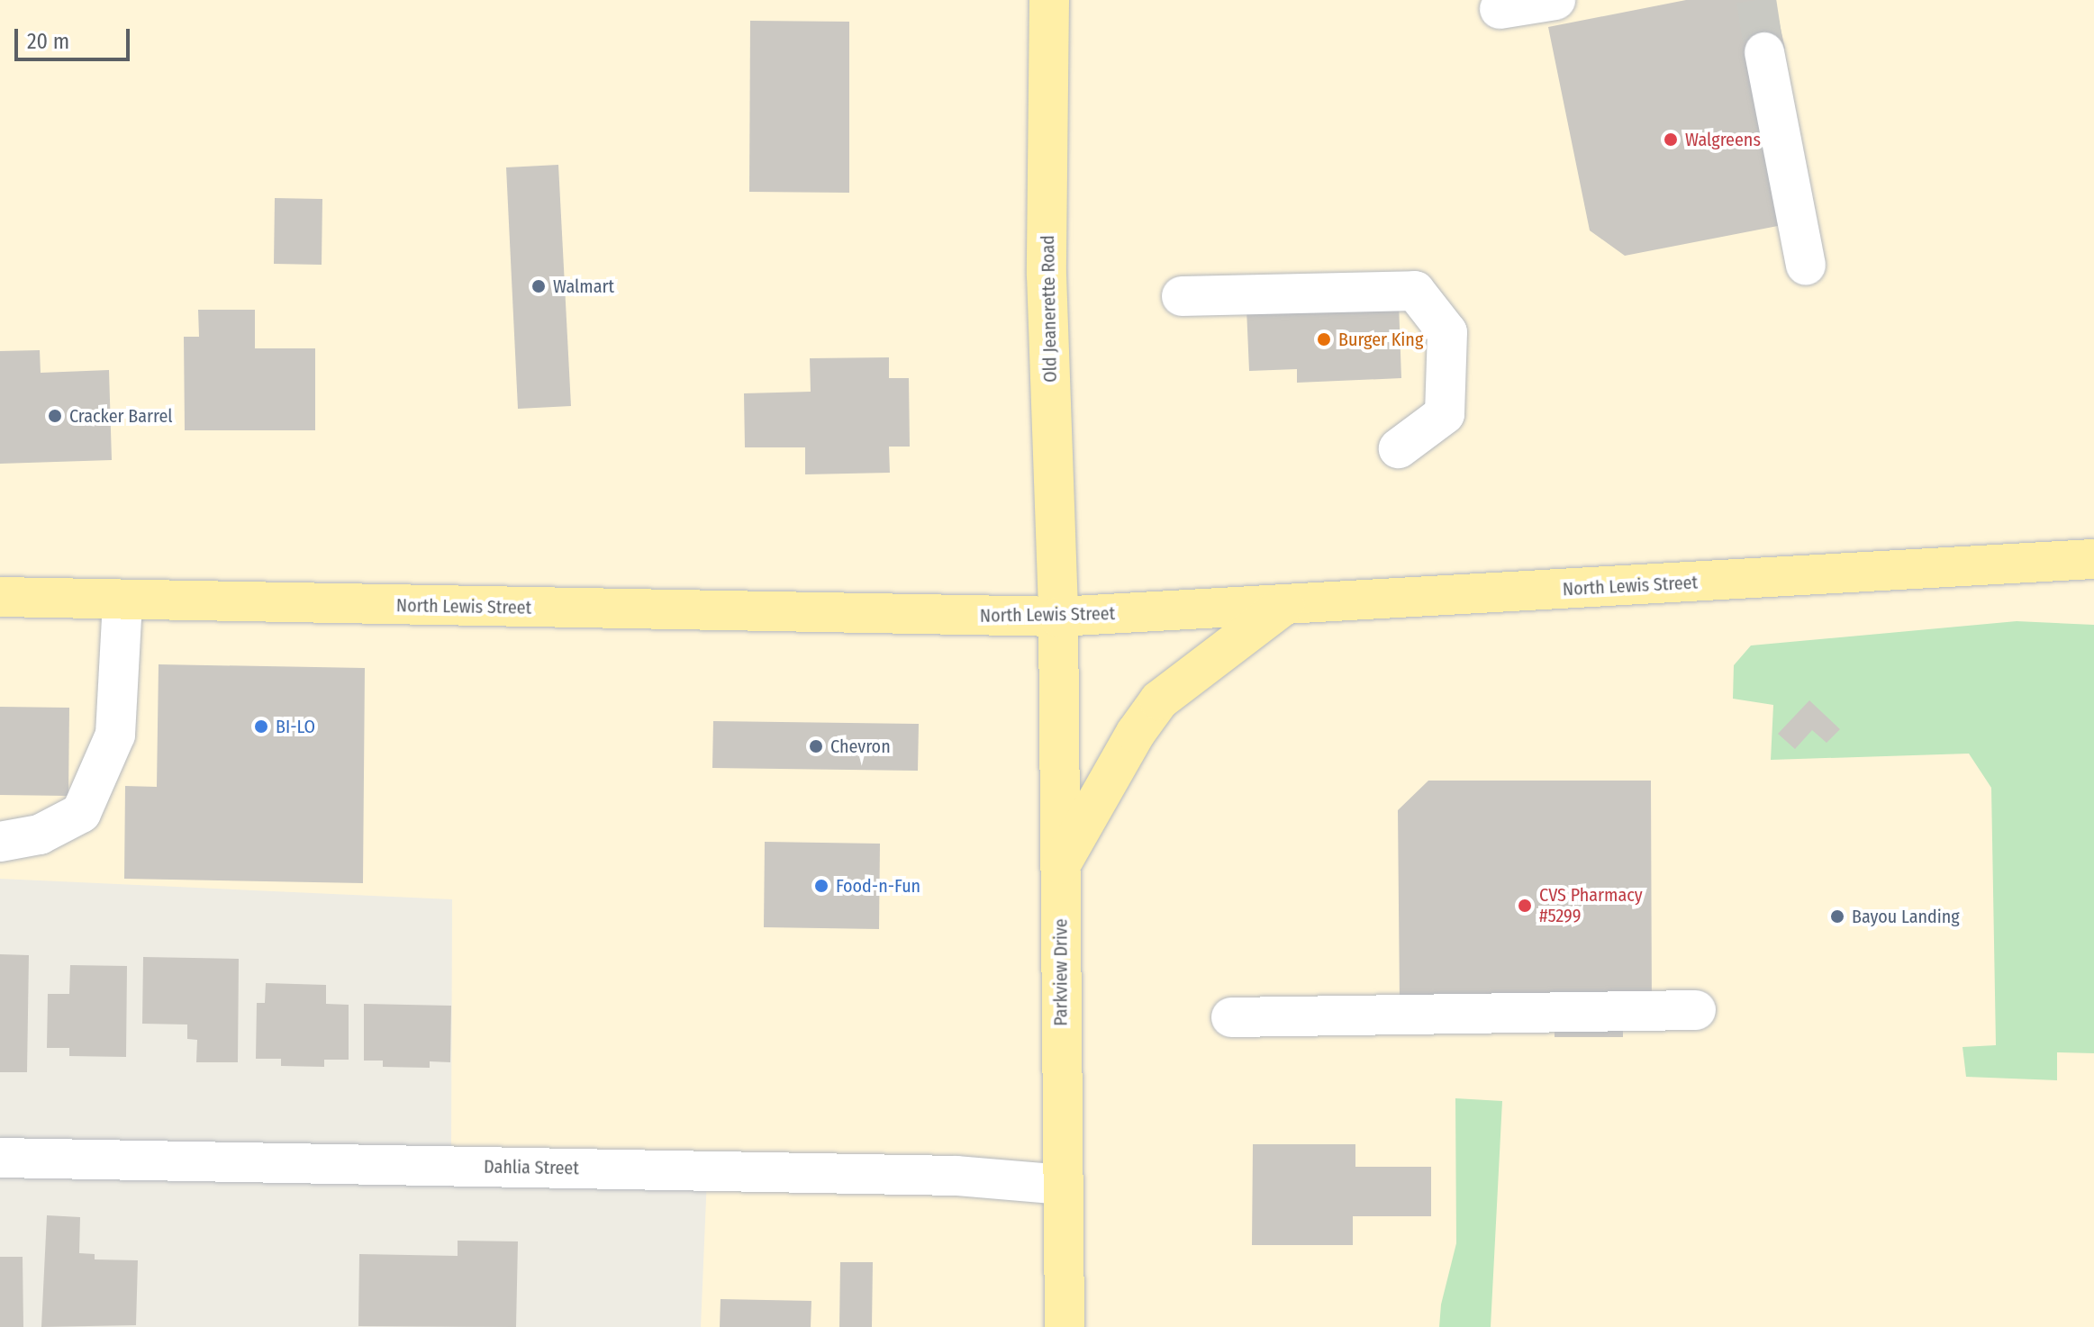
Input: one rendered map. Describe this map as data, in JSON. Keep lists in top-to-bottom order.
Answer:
{
  "streets": {
    "main road": ["Old Jeanerette Road", "North Lewis Street", "Parkview Drive"],
    "street": ["Dahlia Street"]
  },
  "crossings": [
    ["Old Jeanerette Road", "North Lewis Street"],
    ["Old Jeanerette Road", "Parkview Drive"],
    ["North Lewis Street", "Parkview Drive"],
    ["Parkview Drive", "Dahlia Street"]
  ],
  "places": [
    "Walgreens",
    "Walmart",
    "Burger King",
    "Cracker Barrel",
    "BI-LO",
    "Chevron",
    "Food-n-Fun",
    "CVS Pharmacy #5299",
    "Bayou Landing"
  ],
  "scale_bar": "20 m"
}
